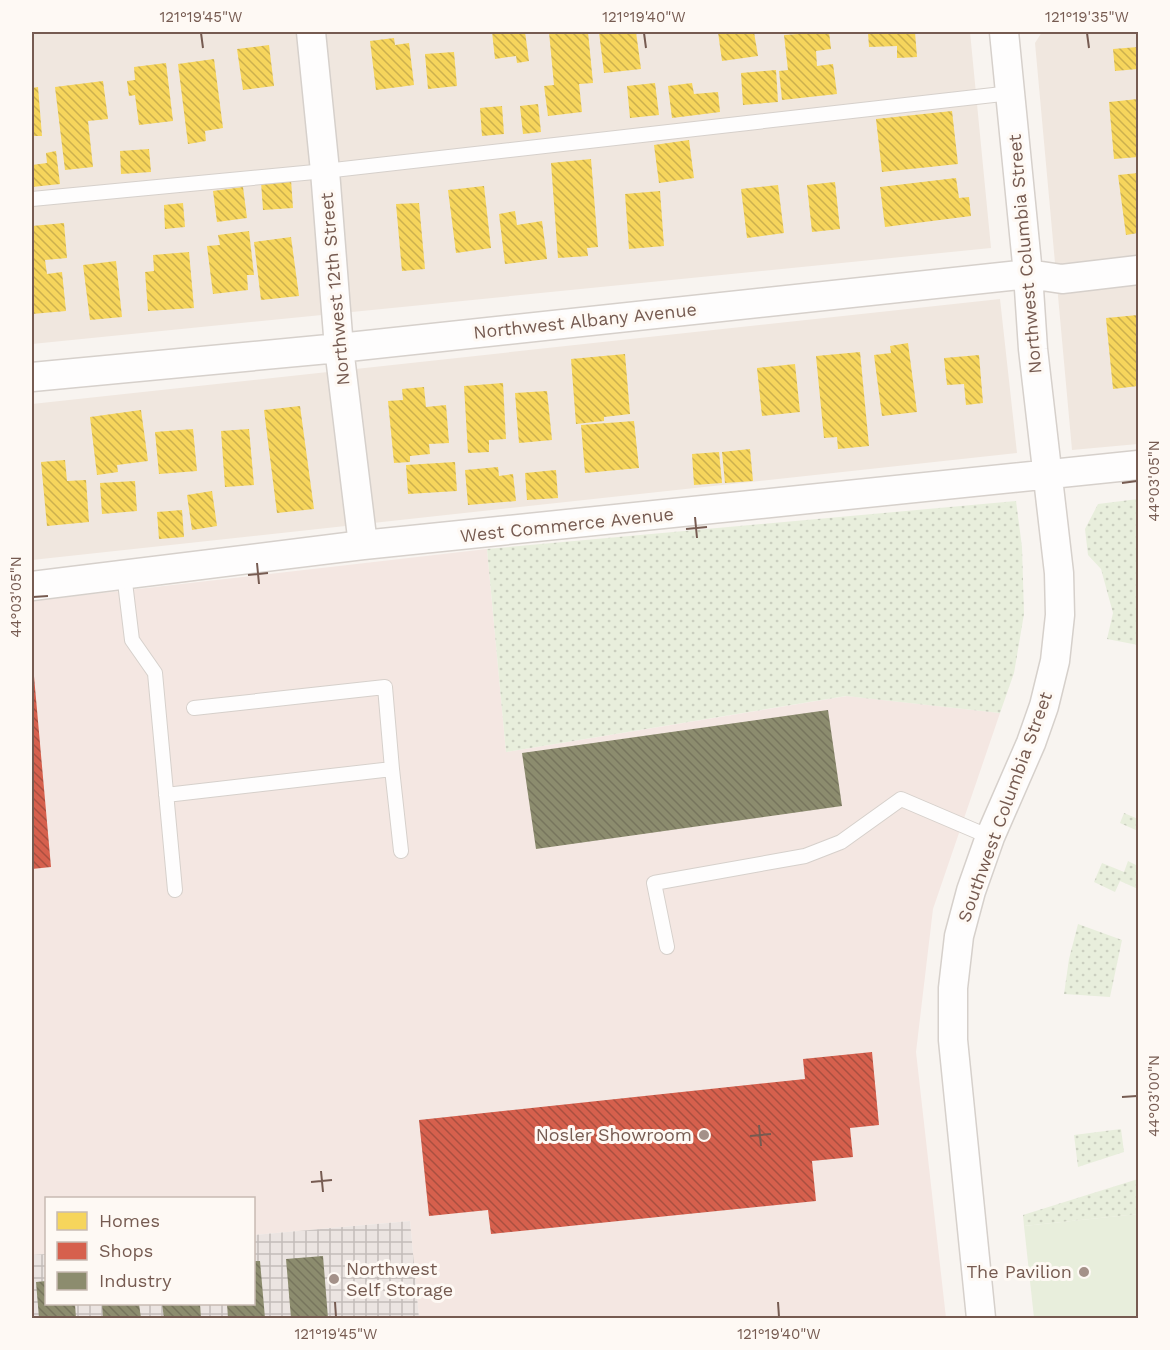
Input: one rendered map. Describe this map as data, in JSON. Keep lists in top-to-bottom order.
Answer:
{
  "streets": {
    "street": [
      "Northwest Columbia Street",
      "Northwest 12th Street",
      "Northwest Albany Avenue",
      "West Commerce Avenue",
      "Southwest Columbia Street"
    ]
  },
  "crossings": [
    ["Northwest Columbia Street", "Northwest Albany Avenue"],
    ["Northwest Columbia Street", "West Commerce Avenue"],
    ["Northwest Columbia Street", "Southwest Columbia Street"],
    ["Northwest 12th Street", "Northwest Albany Avenue"],
    ["Northwest 12th Street", "West Commerce Avenue"],
    ["West Commerce Avenue", "Southwest Columbia Street"]
  ],
  "places": ["Nosler Showroom", "The Pavilion", "Northwest Self Storage"],
  "legend": ["Homes", "Shops", "Industry"],
  "coordinates": [
    "121°19'45\"W",
    "121°19'40\"W",
    "121°19'35\"W",
    "44°03'05\"N",
    "44°03'00\"N"
  ]
}
